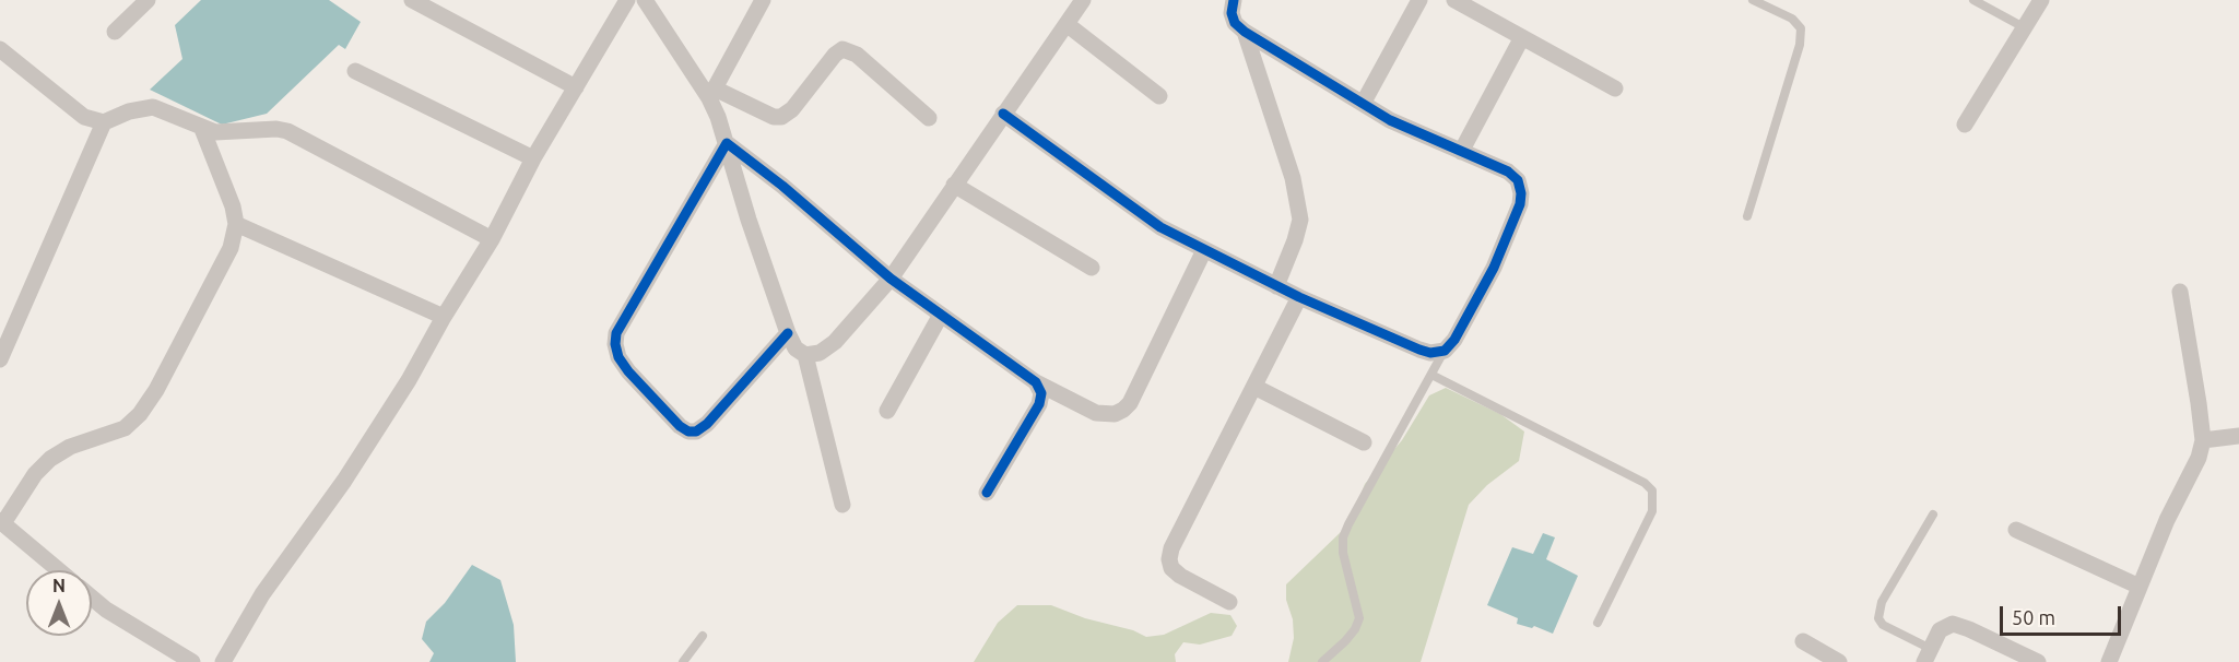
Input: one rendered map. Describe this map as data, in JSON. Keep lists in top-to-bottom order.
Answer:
{
  "scale_bar": "50 m",
  "north": "top"
}
